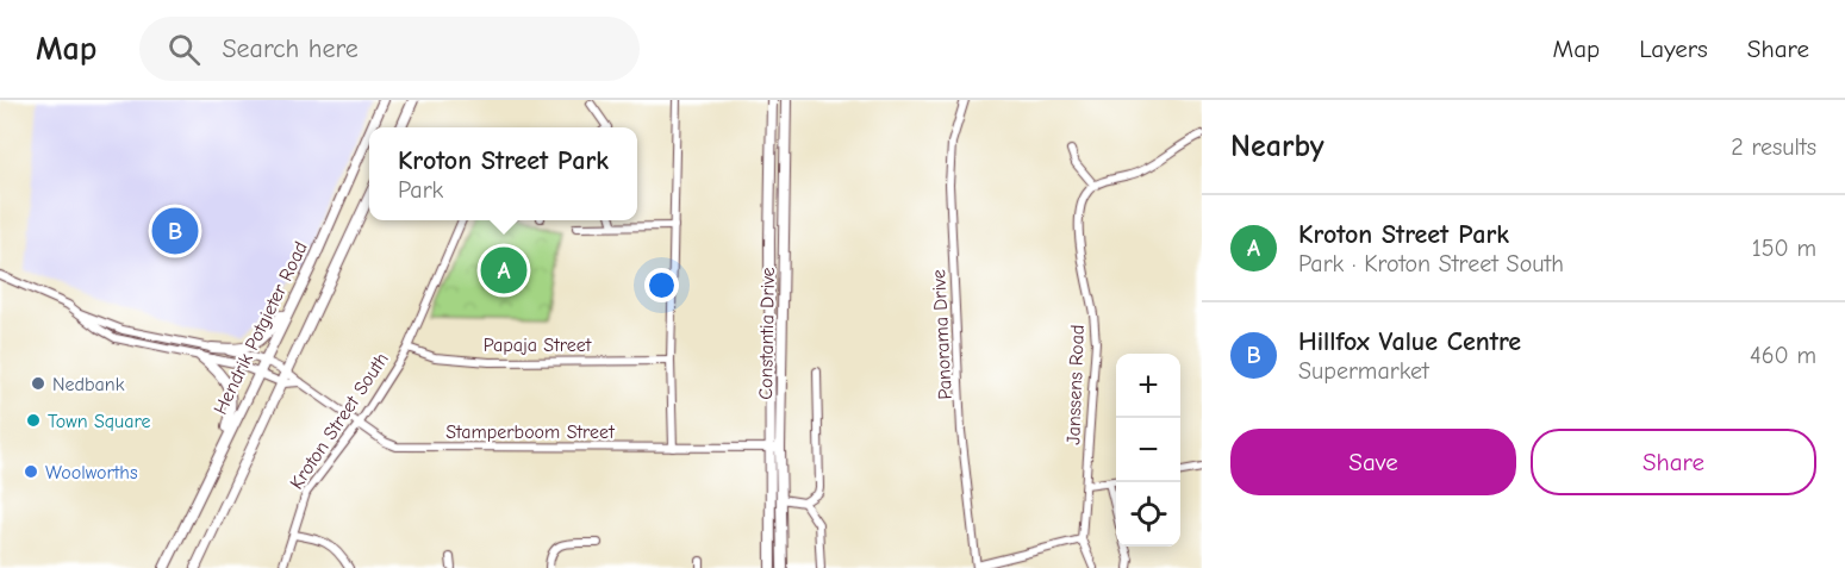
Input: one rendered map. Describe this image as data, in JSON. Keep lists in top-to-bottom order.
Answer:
{
  "streets": {
    "main road": ["Hendrik Potgieter Road"],
    "street": [
      "Constantia Drive",
      "Panorama Drive",
      "Papaja Street",
      "Janssens Road",
      "Kroton Street South",
      "Stamperboom Street"
    ]
  },
  "crossings": [
    ["Hendrik Potgieter Road", "Stamperboom Street"],
    ["Constantia Drive", "Stamperboom Street"],
    ["Papaja Street", "Kroton Street South"],
    ["Kroton Street South", "Stamperboom Street"]
  ],
  "places": ["Nedbank", "Town Square", "Woolworths"],
  "page": {
    "header": "Map",
    "search": "Search here",
    "nav": ["Map", "Layers", "Share"],
    "heading": ["Nearby", "2 results"],
    "popup": ["Kroton Street Park", "Park"],
    "list": [
      {
        "mark": "A",
        "name": "Kroton Street Park",
        "note": "Park · Kroton Street South",
        "value": "150 m"
      },
      {
        "mark": "B",
        "name": "Hillfox Value Centre",
        "note": "Supermarket",
        "value": "460 m"
      }
    ],
    "pins": ["B", "A"],
    "map_buttons": ["+", "−"],
    "buttons": ["Save", "Share"]
  }
}
